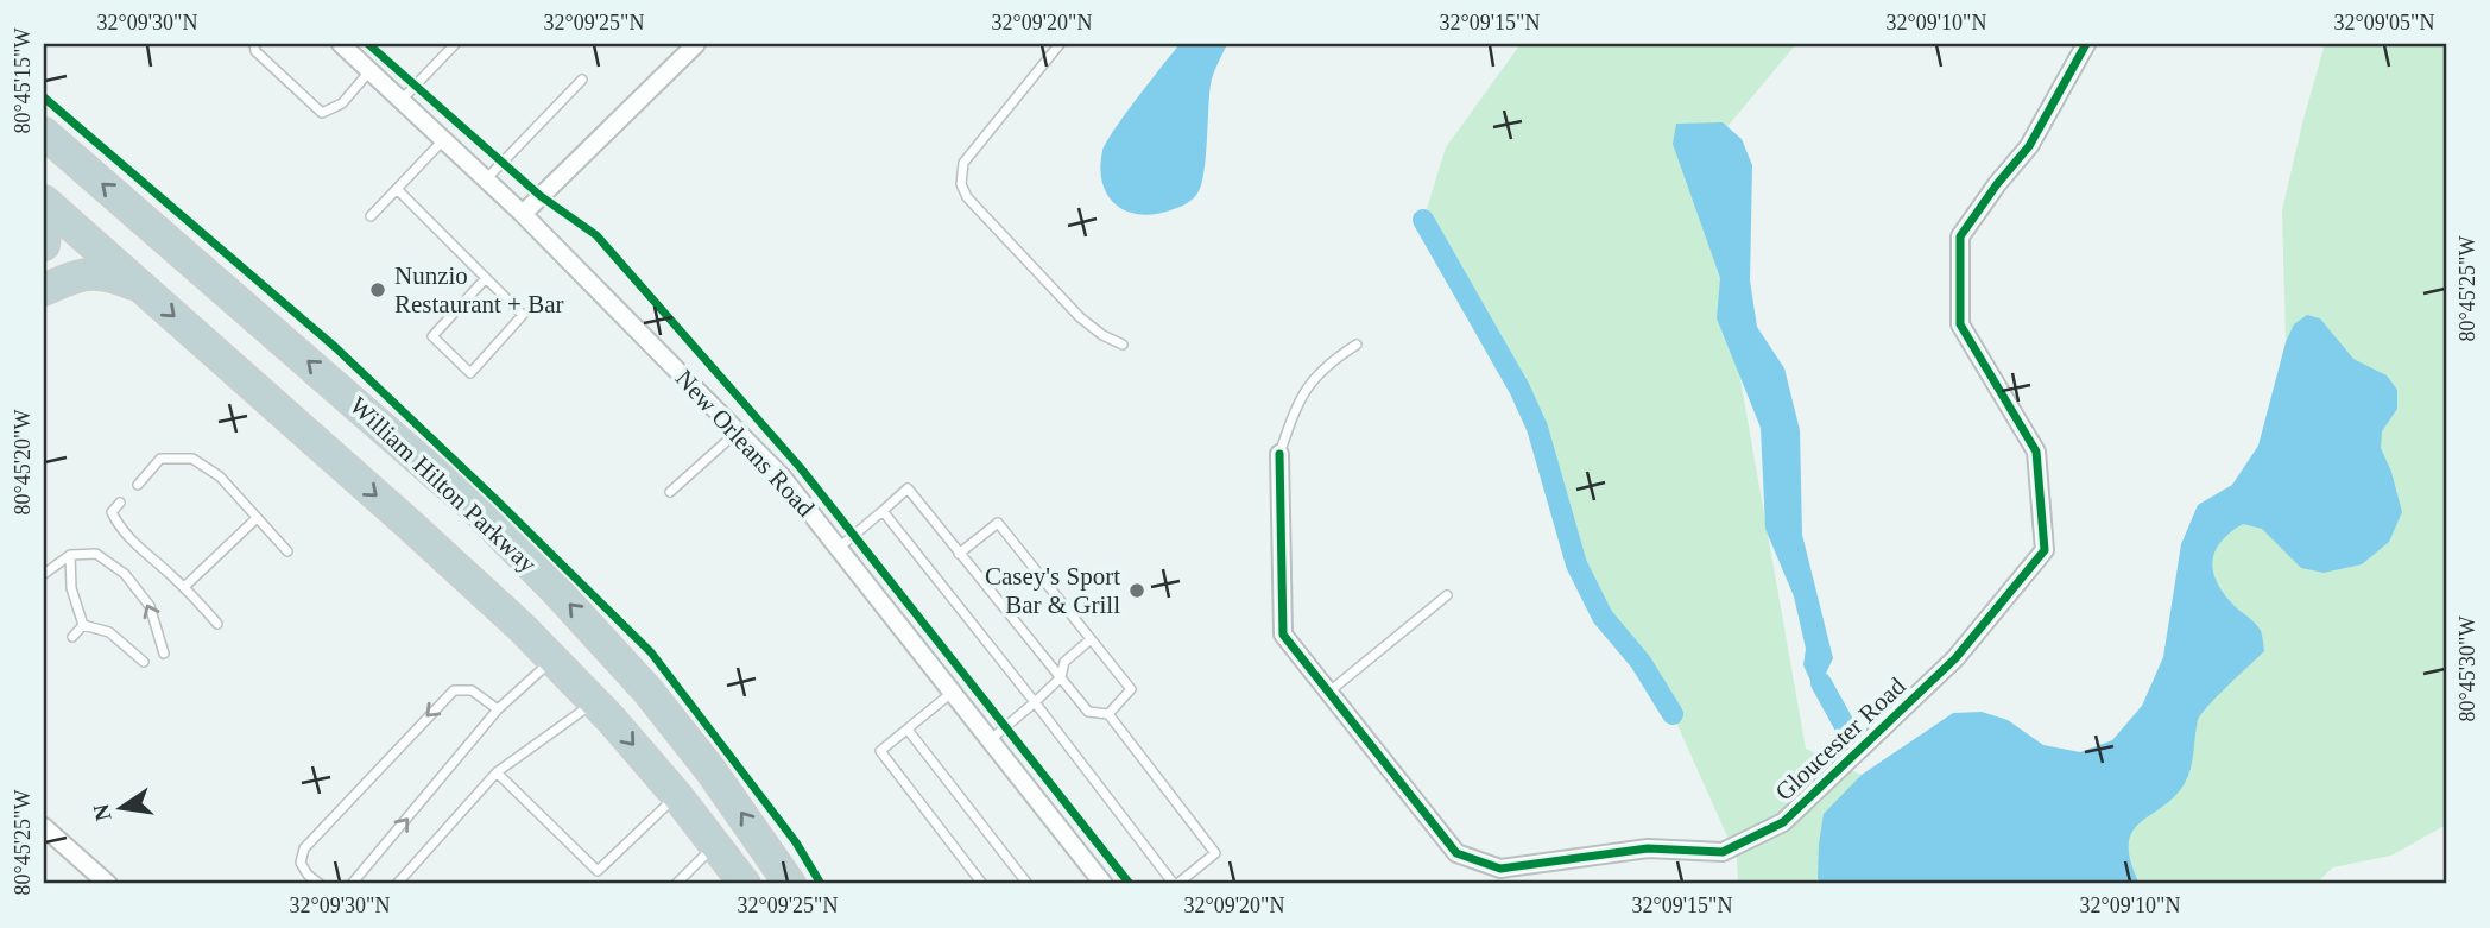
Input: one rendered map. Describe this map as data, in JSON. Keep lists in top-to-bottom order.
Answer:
{
  "streets": {
    "highway": ["William Hilton Parkway"],
    "street": ["New Orleans Road", "Gloucester Road"]
  },
  "places": ["Nunzio Restaurant + Bar", "Casey's Sport Bar & Grill"],
  "north": "left",
  "coordinates": [
    "32°09'30\"N",
    "32°09'25\"N",
    "32°09'20\"N",
    "32°09'15\"N",
    "32°09'10\"N",
    "32°09'05\"N",
    "80°45'15\"W",
    "80°45'25\"W",
    "80°45'20\"W",
    "80°45'30\"W"
  ]
}
